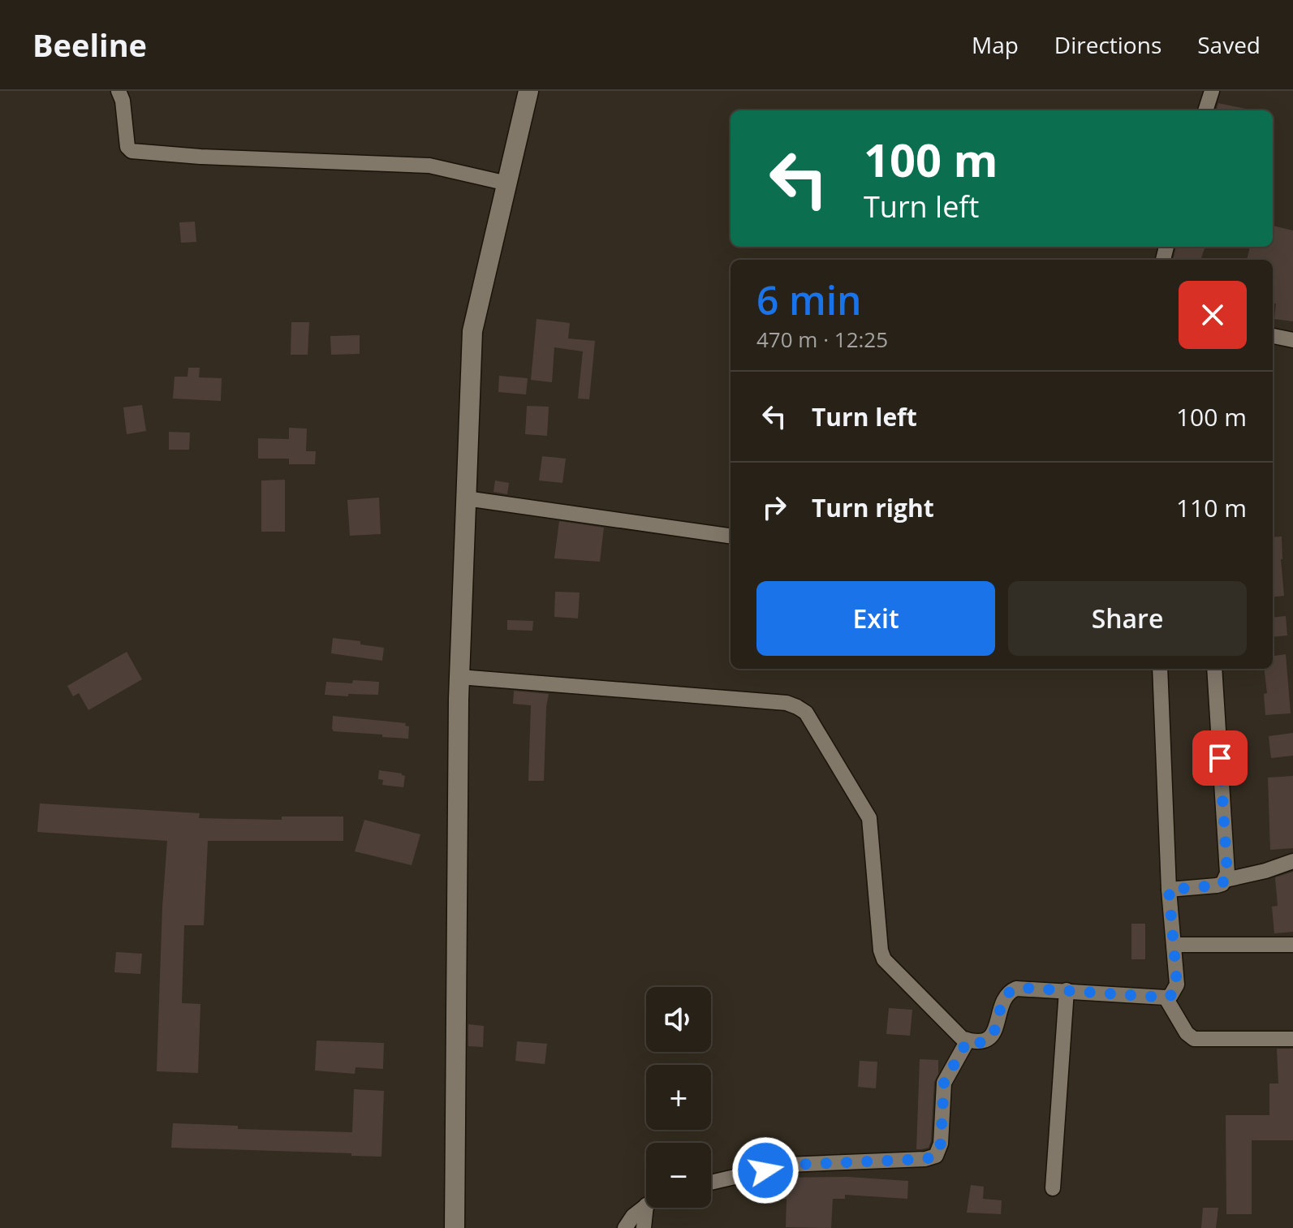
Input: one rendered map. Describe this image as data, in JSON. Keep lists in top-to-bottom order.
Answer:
{
  "page": {
    "header": "Beeline",
    "nav": ["Map", "Directions", "Saved"],
    "turn": ["100 m", "Turn left"],
    "heading": ["6 min", "470 m · 12:25"],
    "list": [
      {
        "name": "Turn left",
        "value": "100 m"
      },
      {
        "name": "Turn right",
        "value": "110 m"
      }
    ],
    "buttons": ["Exit", "Share"],
    "map_buttons": ["+", "−"]
  }
}
